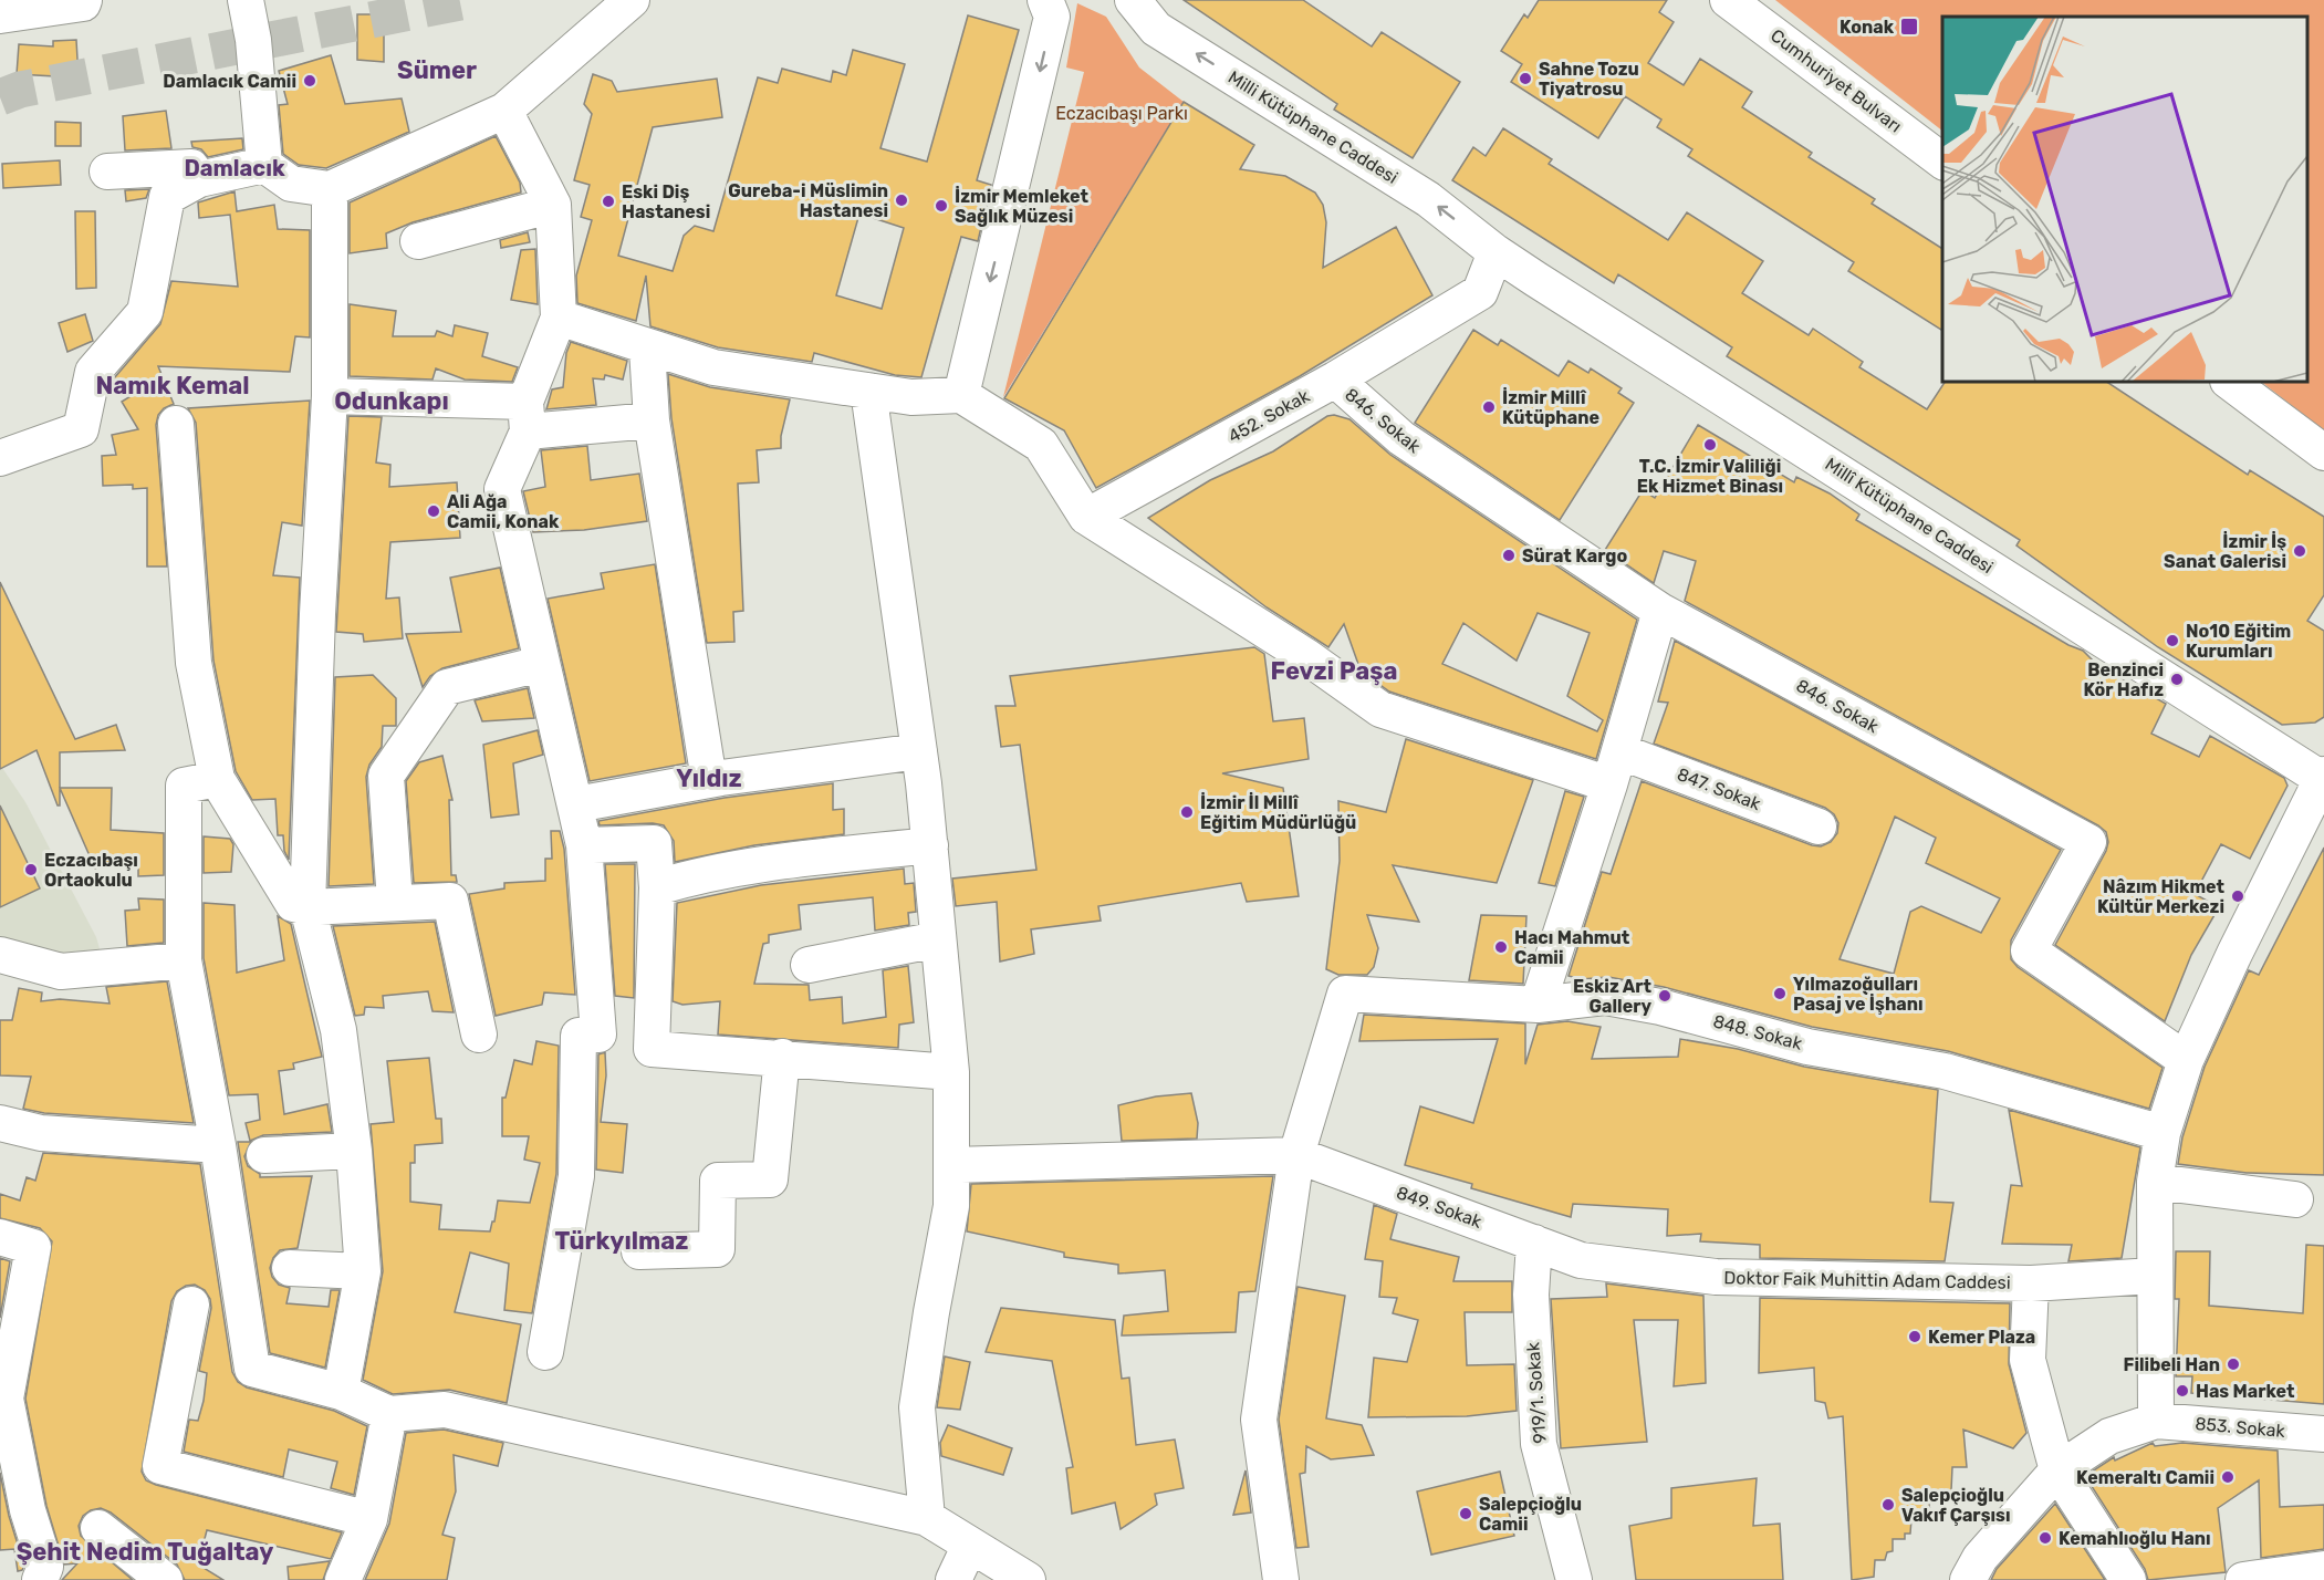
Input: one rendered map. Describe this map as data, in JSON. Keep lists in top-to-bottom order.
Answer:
{
  "streets": {
    "street": [
      "Cumhuriyet Bulvarı",
      "Milli Kütüphane Caddesi",
      "452. Sokak",
      "846. Sokak",
      "Millî Kütüphane Caddesi",
      "847. Sokak",
      "848. Sokak",
      "849. Sokak",
      "Doktor Faik Muhittin Adam Caddesi",
      "919/1. Sokak",
      "853. Sokak"
    ]
  },
  "crossings": [
    ["Milli Kütüphane Caddesi", "452. Sokak"],
    ["Milli Kütüphane Caddesi", "Millî Kütüphane Caddesi"],
    ["452. Sokak", "846. Sokak"],
    ["452. Sokak", "Millî Kütüphane Caddesi"],
    ["848. Sokak", "849. Sokak"],
    ["849. Sokak", "Doktor Faik Muhittin Adam Caddesi"],
    ["849. Sokak", "919/1. Sokak"]
  ],
  "one_way": ["Milli Kütüphane Caddesi"],
  "districts": [
    "Sümer",
    "Damlacık",
    "Namık Kemal",
    "Odunkapı",
    "Fevzi Paşa",
    "Yıldız",
    "Türkyılmaz",
    "Şehit Nedim Tuğaltay"
  ],
  "parks": ["Eczacıbaşı Parkı"],
  "places": {
    "transit": ["Konak"],
    "other": [
      "Sahne Tozu Tiyatrosu",
      "Damlacık Camii",
      "Gureba-i Müslimin Hastanesi",
      "Eski Diş Hastanesi",
      "İzmir Memleket Sağlık Müzesi",
      "İzmir Millî Kütüphane",
      "T.C. İzmir Valiliği Ek Hizmet Binası",
      "Ali Ağa Camii, Konak",
      "İzmir İş Sanat Galerisi",
      "Sürat Kargo",
      "No10 Eğitim Kurumları",
      "Benzinci Kör Hafız",
      "İzmir İl Millî Eğitim Müdürlüğü",
      "Eczacıbaşı Ortaokulu",
      "Nâzım Hikmet Kültür Merkezi",
      "Hacı Mahmut Camii",
      "Yılmazoğulları Pasaj ve İşhanı",
      "Eskiz Art Gallery",
      "Kemer Plaza",
      "Filibeli Han",
      "Has Market",
      "Kemeraltı Camii",
      "Salepçioğlu Vakıf Çarşısı",
      "Salepçioğlu Camii",
      "Kemahlıoğlu Hanı"
    ]
  }
}
